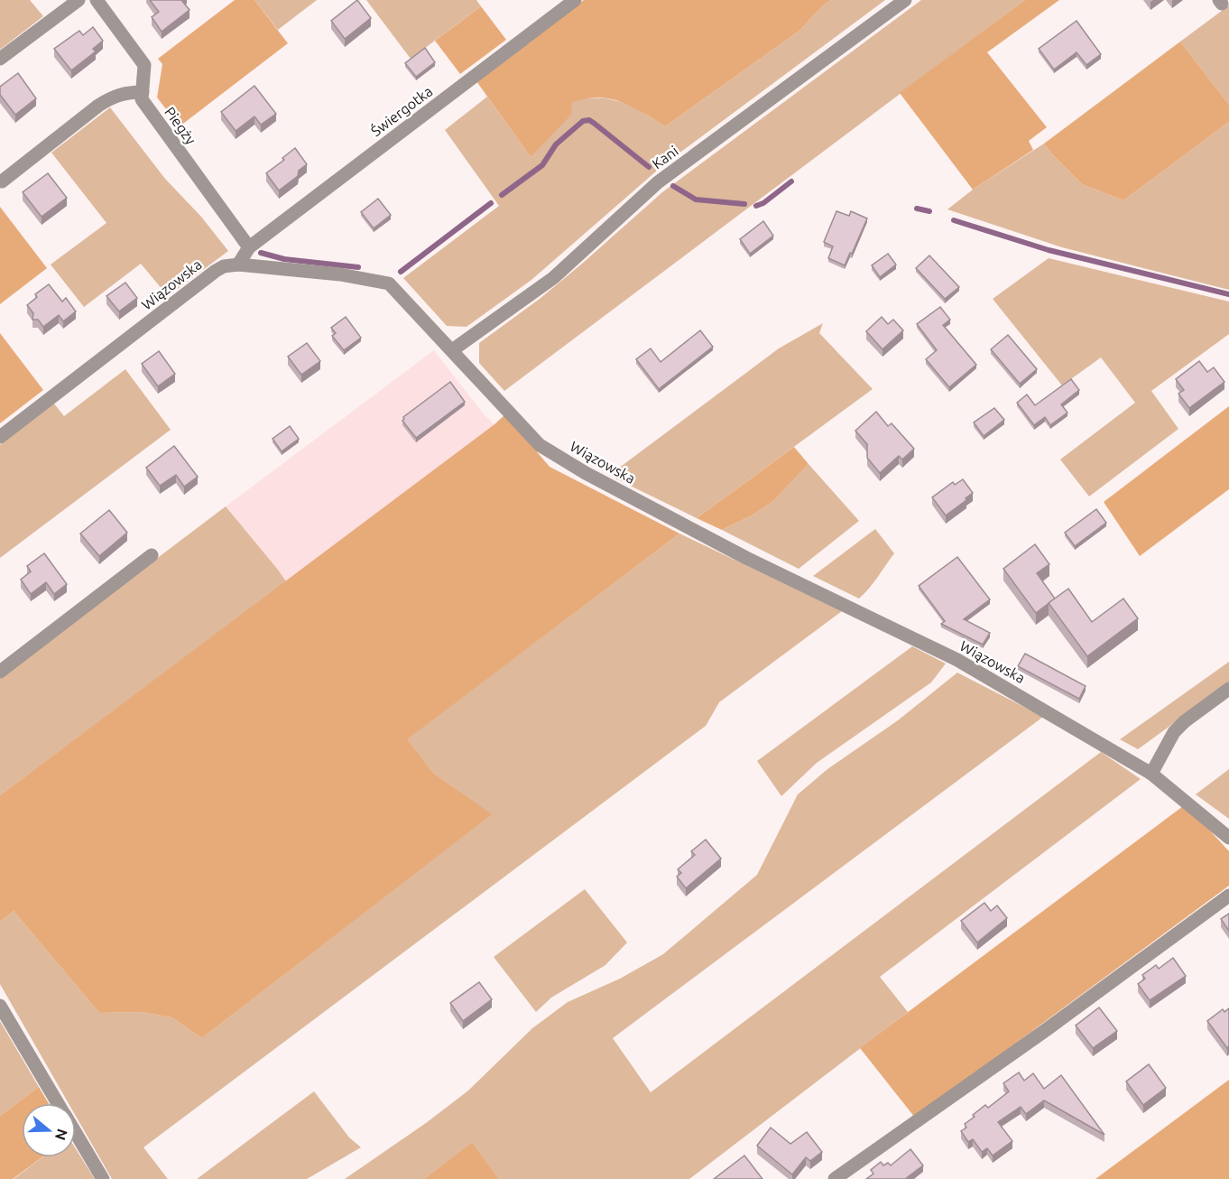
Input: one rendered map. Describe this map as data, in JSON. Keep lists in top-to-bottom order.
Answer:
{
  "streets": {
    "street": [
      "Świergotka",
      "Piegży",
      "Kani",
      "Wiązowska"
    ]
  },
  "crossings": [
    ["Świergotka", "Piegży"],
    ["Kani", "Wiązowska"]
  ],
  "north": "right"
}
